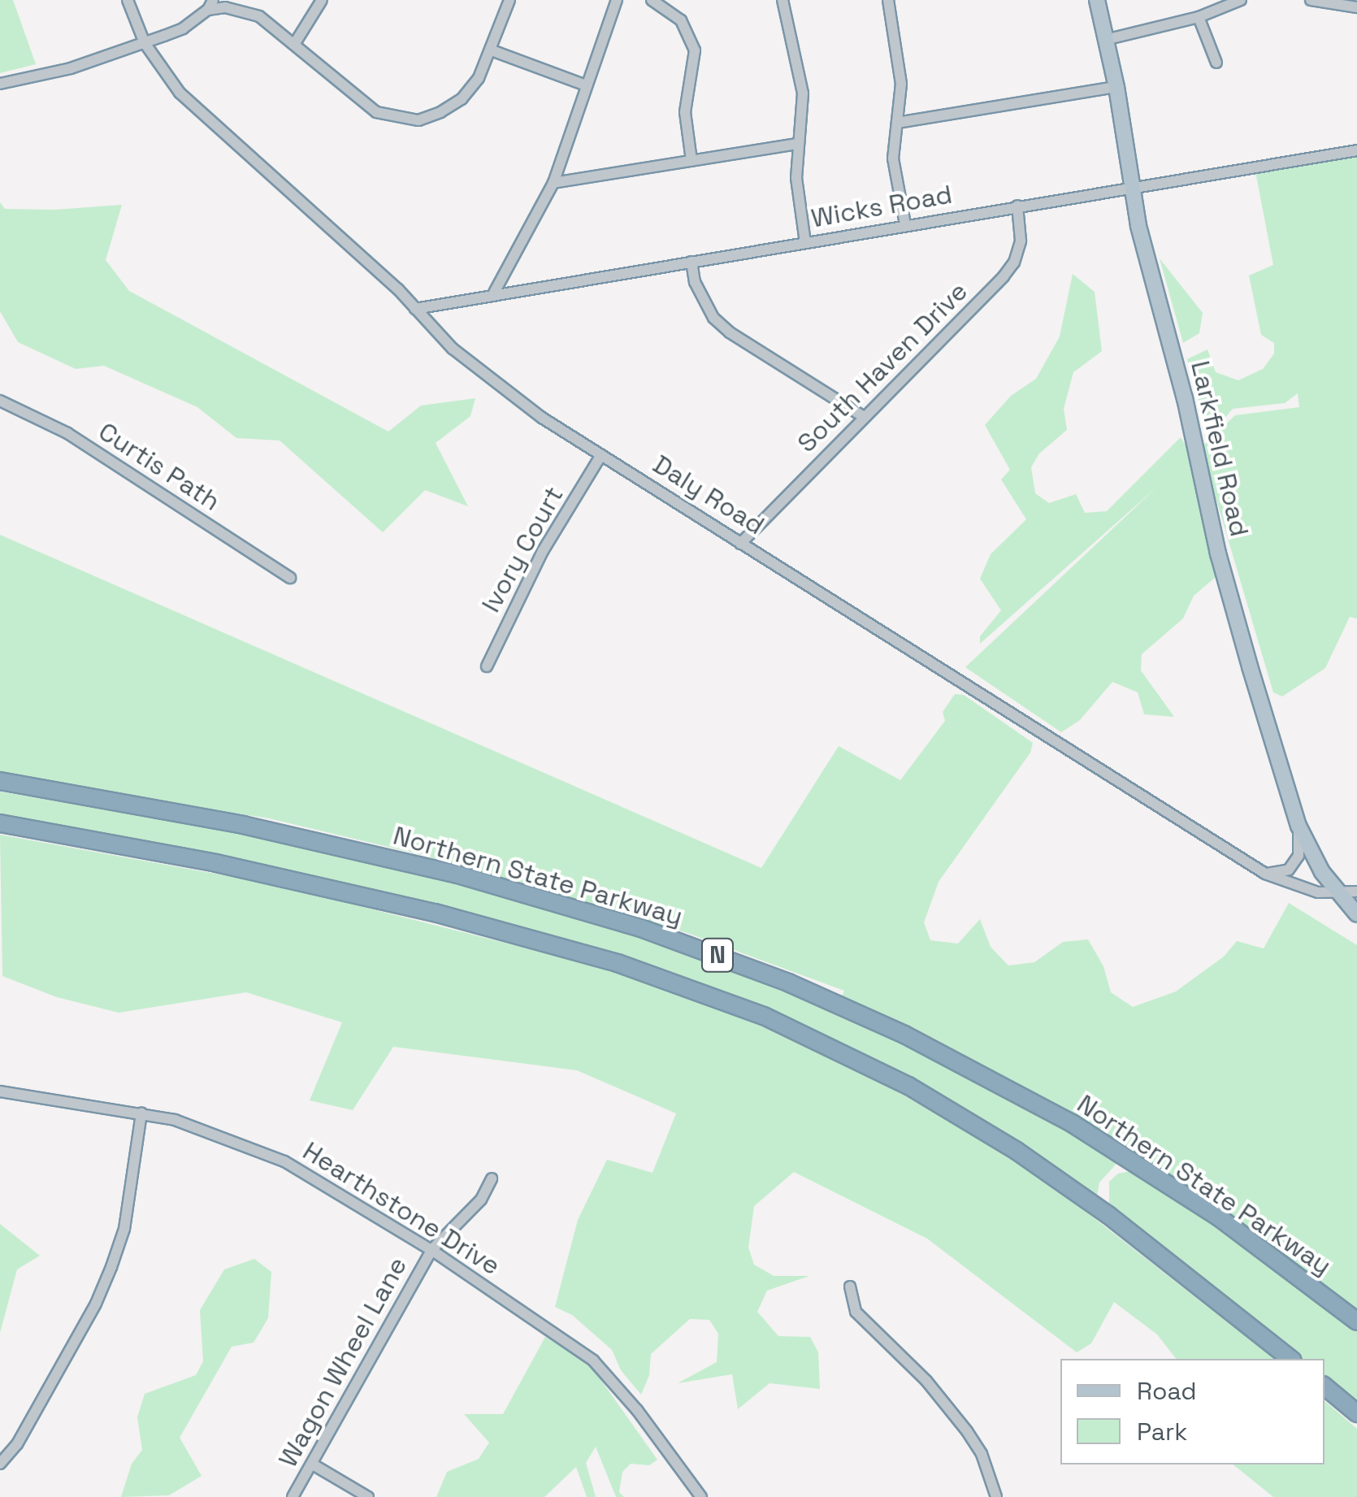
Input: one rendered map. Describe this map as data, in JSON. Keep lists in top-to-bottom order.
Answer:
{
  "streets": {
    "highway": ["Northern State Parkway", "N"],
    "main road": ["Larkfield Road"],
    "street": [
      "Wicks Road",
      "South Haven Drive",
      "Curtis Path",
      "Daly Road",
      "Ivory Court",
      "Hearthstone Drive",
      "Wagon Wheel Lane"
    ]
  },
  "crossings": [
    ["Wicks Road", "South Haven Drive"],
    ["Wicks Road", "Larkfield Road"],
    ["Wicks Road", "Daly Road"],
    ["South Haven Drive", "Daly Road"],
    ["Larkfield Road", "Daly Road"],
    ["Daly Road", "Ivory Court"],
    ["Hearthstone Drive", "Wagon Wheel Lane"]
  ],
  "legend": ["Road", "Park"]
}
